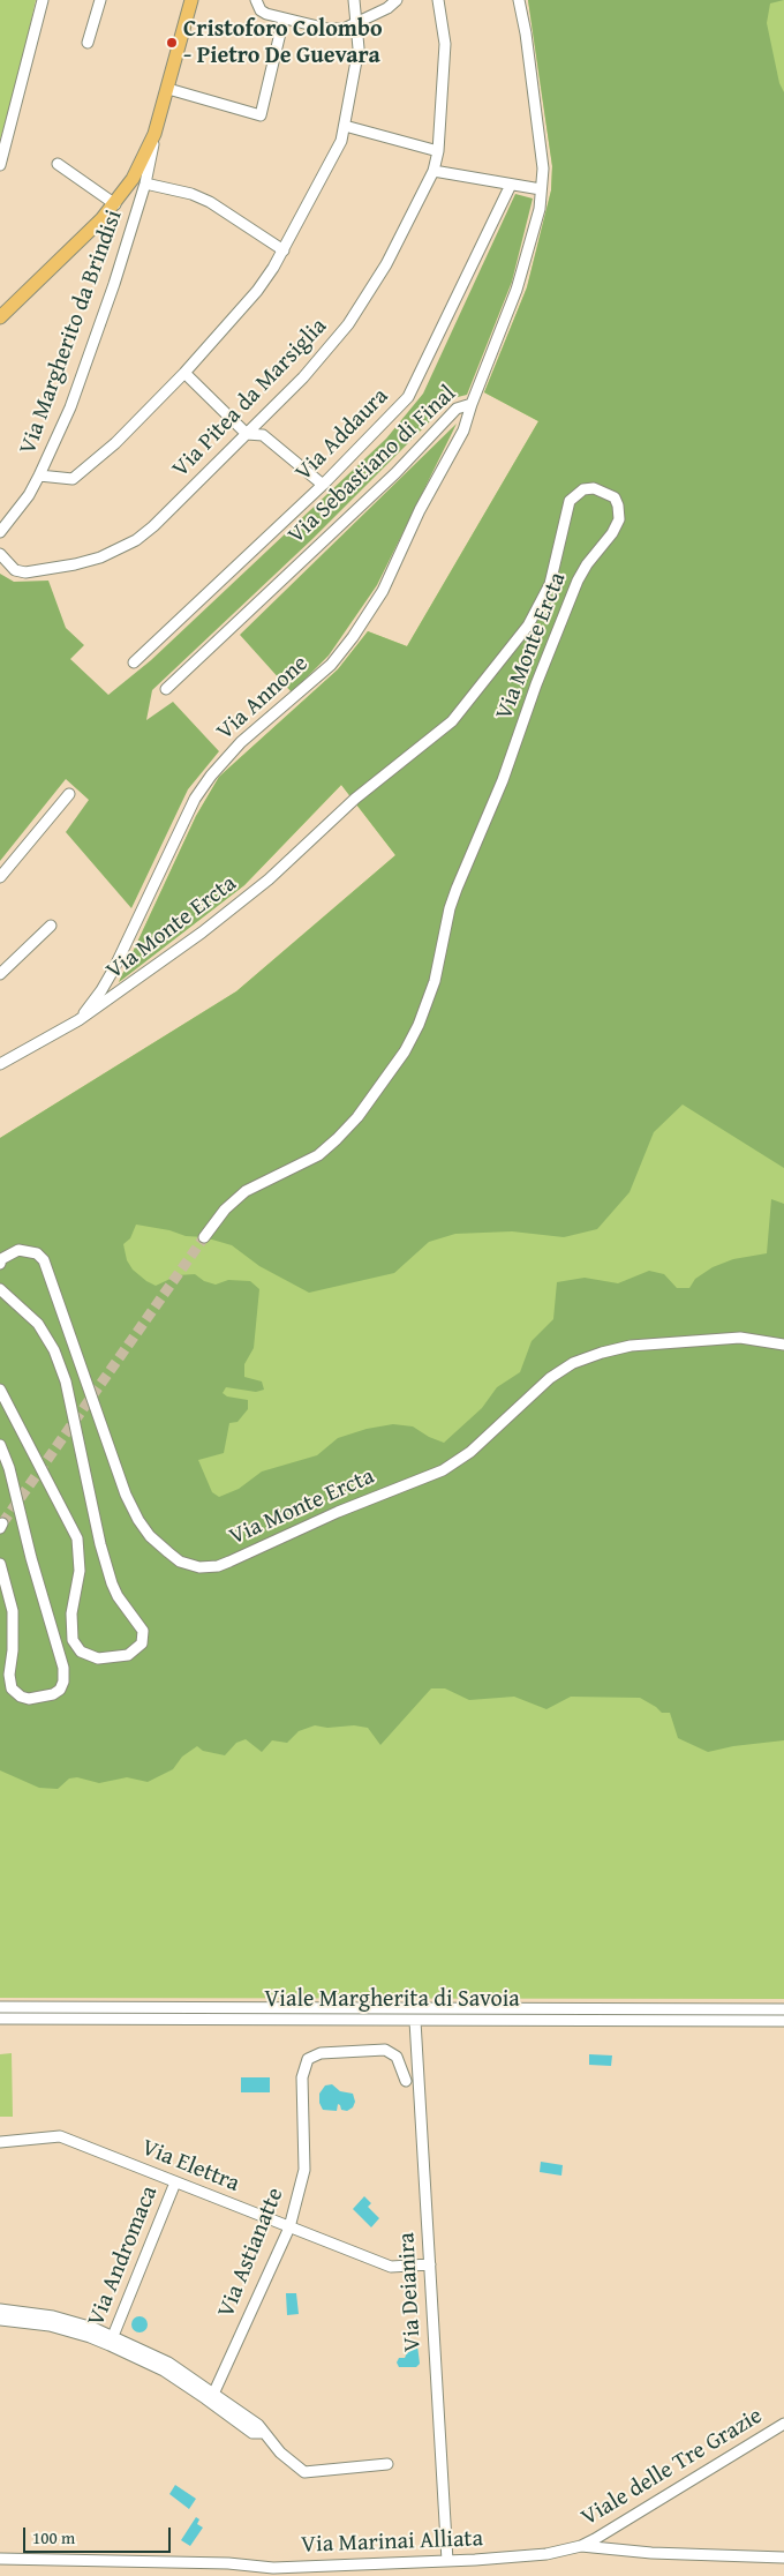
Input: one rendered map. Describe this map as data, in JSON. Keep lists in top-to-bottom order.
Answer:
{
  "streets": {
    "street": [
      "Via Margherito da Brindisi",
      "Via Pitea da Marsiglia",
      "Via Addaura",
      "Via Sebastiano di Final",
      "Via Monte Ercta",
      "Via Annone",
      "Viale Margherita di Savoia",
      "Via Elettra",
      "Via Astianatte",
      "Via Andromaca",
      "Via Deianira",
      "Viale delle Tre Grazie",
      "Via Marinai Alliata"
    ]
  },
  "crossings": [
    ["Via Sebastiano di Final", "Via Annone"],
    ["Via Monte Ercta", "Via Annone"],
    ["Viale Margherita di Savoia", "Via Deianira"],
    ["Via Elettra", "Via Astianatte"],
    ["Via Elettra", "Via Andromaca"],
    ["Via Elettra", "Via Deianira"],
    ["Via Deianira", "Via Marinai Alliata"],
    ["Viale delle Tre Grazie", "Via Marinai Alliata"]
  ],
  "places": ["Cristoforo Colombo - Pietro De Guevara"],
  "scale_bar": "100 m"
}
